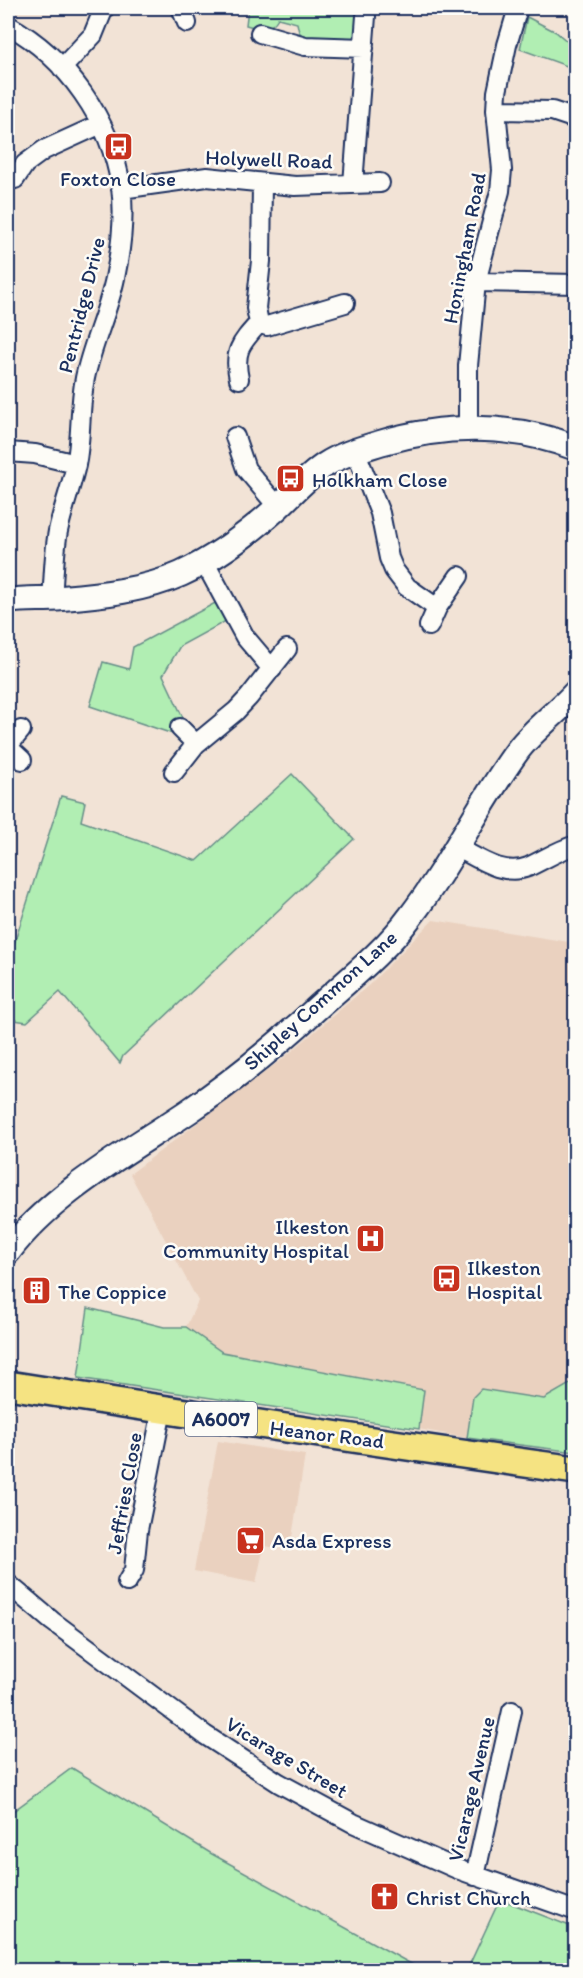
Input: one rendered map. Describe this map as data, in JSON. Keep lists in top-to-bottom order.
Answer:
{
  "streets": {
    "main road": ["A6007", "Heanor Road"],
    "street": [
      "Holywell Road",
      "Honingham Road",
      "Pentridge Drive",
      "Shipley Common Lane",
      "Jeffries Close",
      "Vicarage Street",
      "Vicarage Avenue"
    ]
  },
  "crossings": [
    ["Holywell Road", "Pentridge Drive"],
    ["Heanor Road", "Jeffries Close"],
    ["Vicarage Street", "Vicarage Avenue"]
  ],
  "places": {
    "bus stop": ["Foxton Close", "Holkham Close", "Ilkeston Hospital"],
    "hospital": ["Ilkeston Community Hospital"],
    "building": ["The Coppice"],
    "supermarket": ["Asda Express"],
    "church": ["Christ Church"]
  }
}
